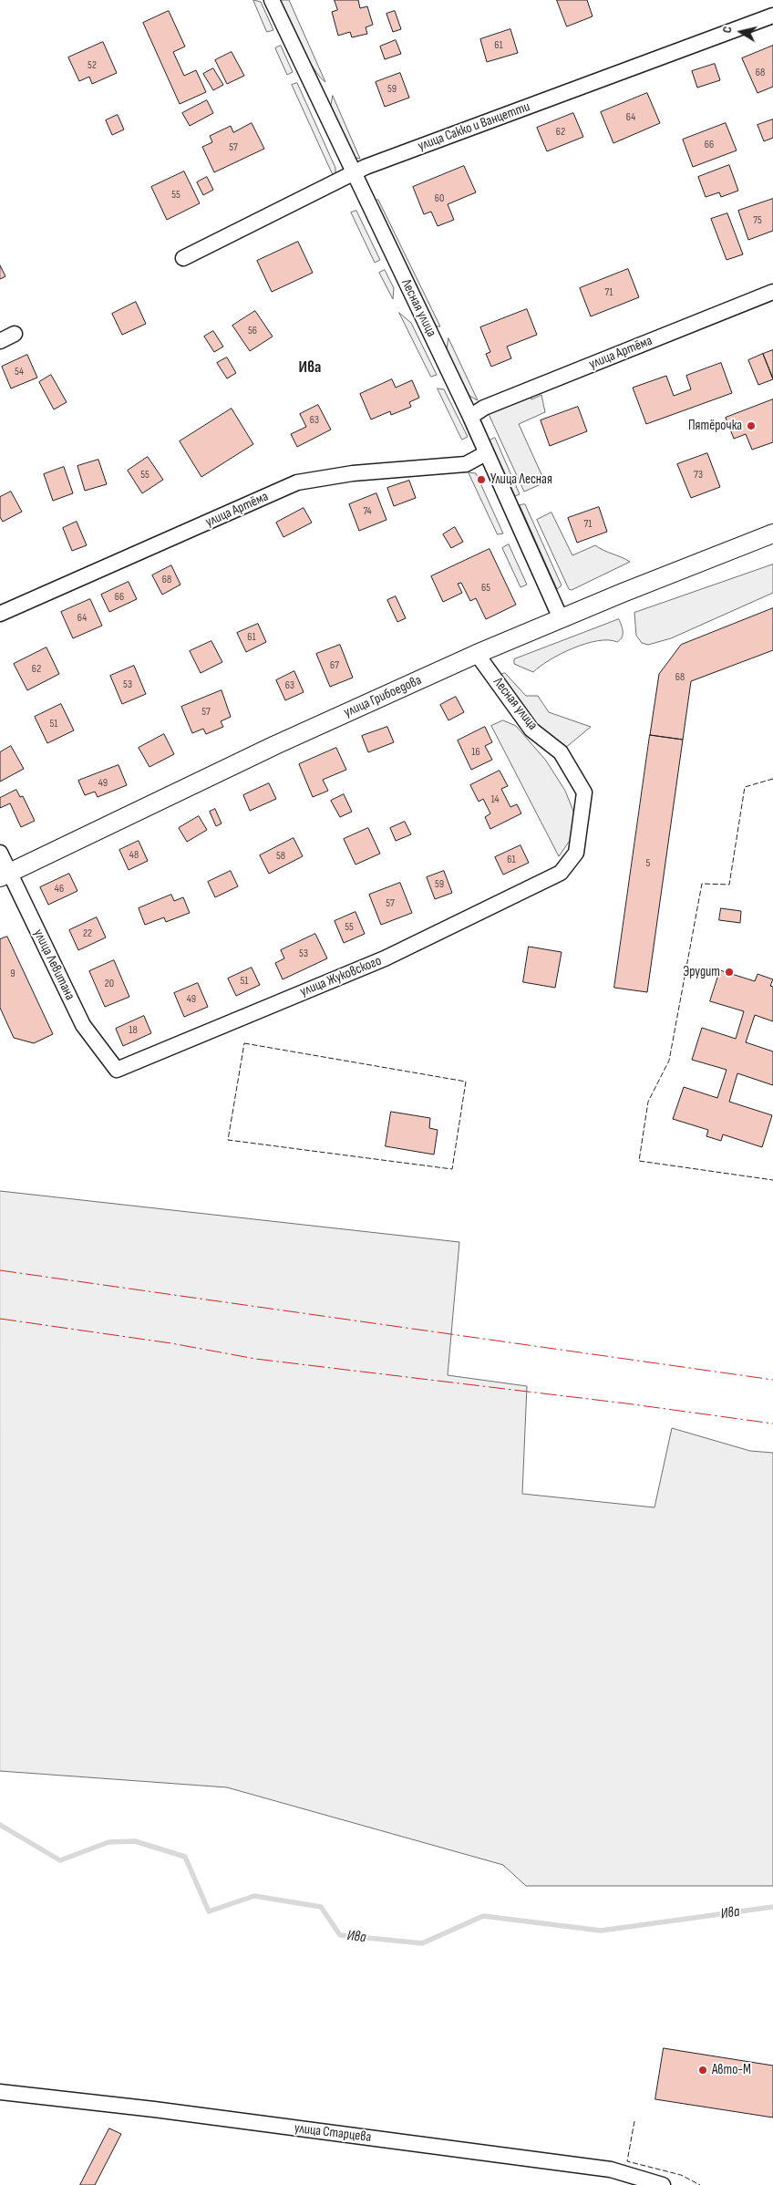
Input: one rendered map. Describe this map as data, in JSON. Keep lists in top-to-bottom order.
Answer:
{
  "streets": {
    "street": [
      "улица Сакко и Ванцетти",
      "Лесная улица",
      "улица Артёма",
      "улица Грибоедова",
      "улица Левитана",
      "улица Жуковского",
      "улица Старцева"
    ]
  },
  "crossings": [
    ["улица Сакко и Ванцетти", "Лесная улица"],
    ["Лесная улица", "улица Артёма"],
    ["Лесная улица", "улица Грибоедова"],
    ["Лесная улица", "улица Жуковского"],
    ["улица Грибоедова", "улица Левитана"],
    ["улица Левитана", "улица Жуковского"]
  ],
  "districts": ["Ива"],
  "water": ["Ива"],
  "places": [
    "Пятёрочка",
    "Улица Лесная",
    "Эрудит",
    "Авто-М"
  ],
  "house_numbers": [
    "61",
    "52",
    "68",
    "59",
    "64",
    "62",
    "66",
    "57",
    "55",
    "60",
    "75",
    "71",
    "56",
    "54",
    "63",
    "55",
    "73",
    "74",
    "71",
    "68",
    "65",
    "66",
    "64",
    "61",
    "67",
    "62",
    "68",
    "53",
    "63",
    "57",
    "51",
    "16",
    "49",
    "14",
    "48",
    "58",
    "61",
    "5",
    "59",
    "46",
    "57",
    "55",
    "22",
    "53",
    "9",
    "51",
    "20",
    "49",
    "18"
  ],
  "north": "left"
}
